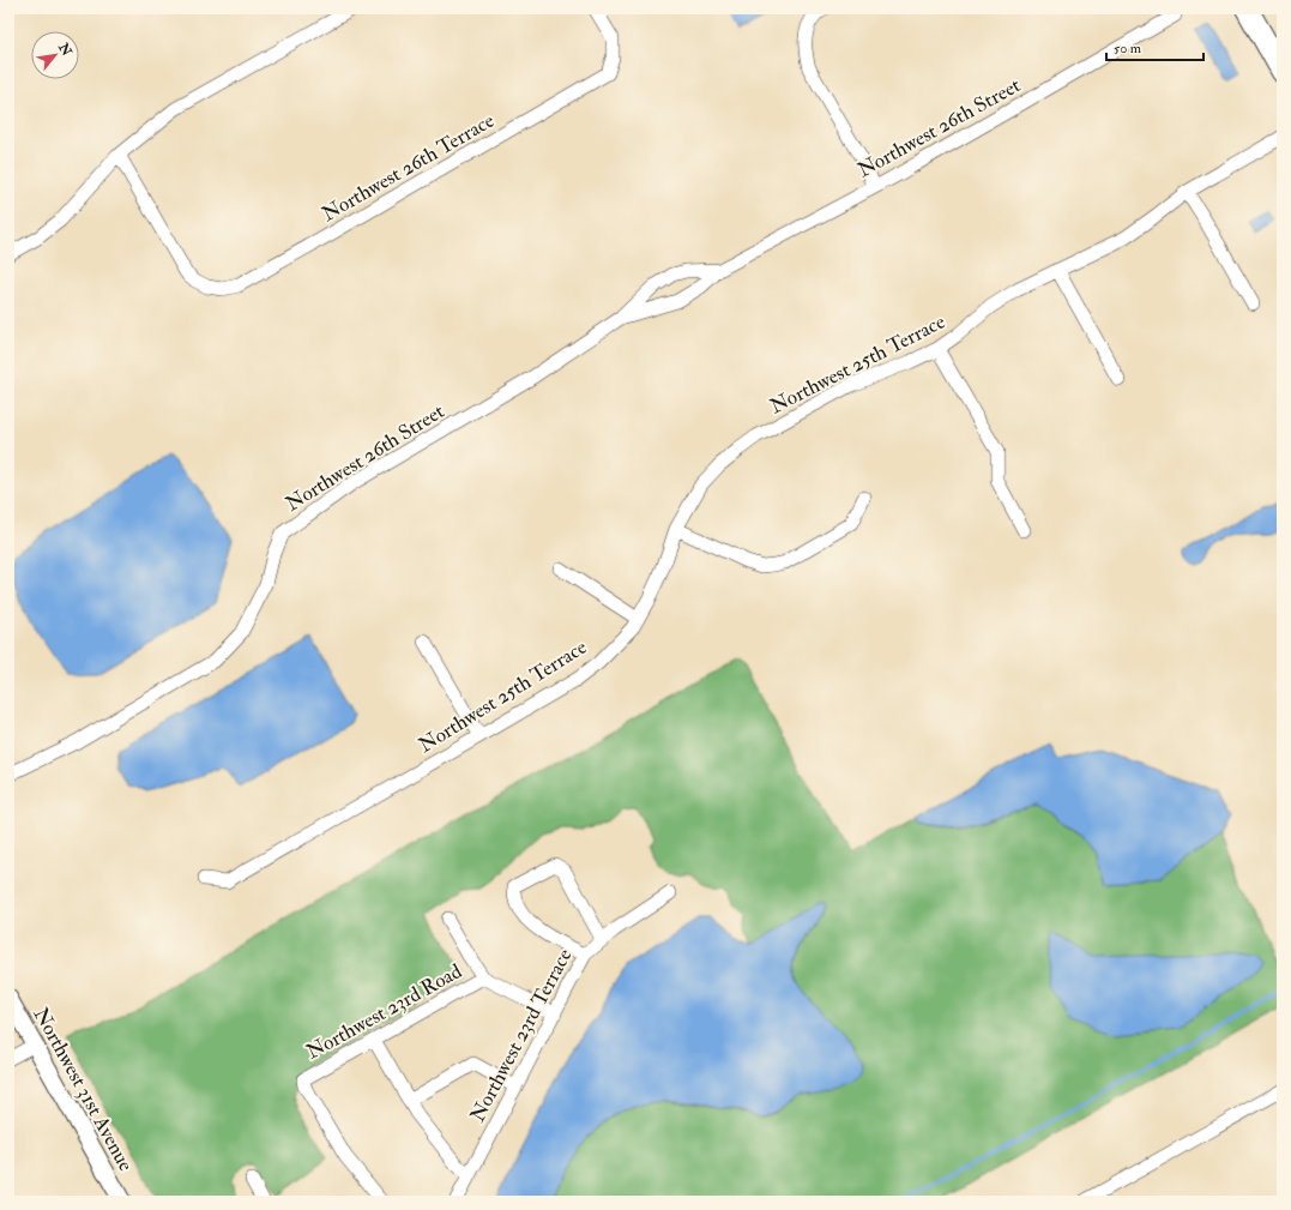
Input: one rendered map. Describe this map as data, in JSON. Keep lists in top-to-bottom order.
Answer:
{
  "streets": {
    "street": [
      "Northwest 26th Street",
      "Northwest 26th Terrace",
      "Northwest 25th Terrace",
      "Northwest 23rd Road",
      "Northwest 23rd Terrace",
      "Northwest 31st Avenue"
    ]
  },
  "scale_bar": "50 m",
  "north": "top right"
}
